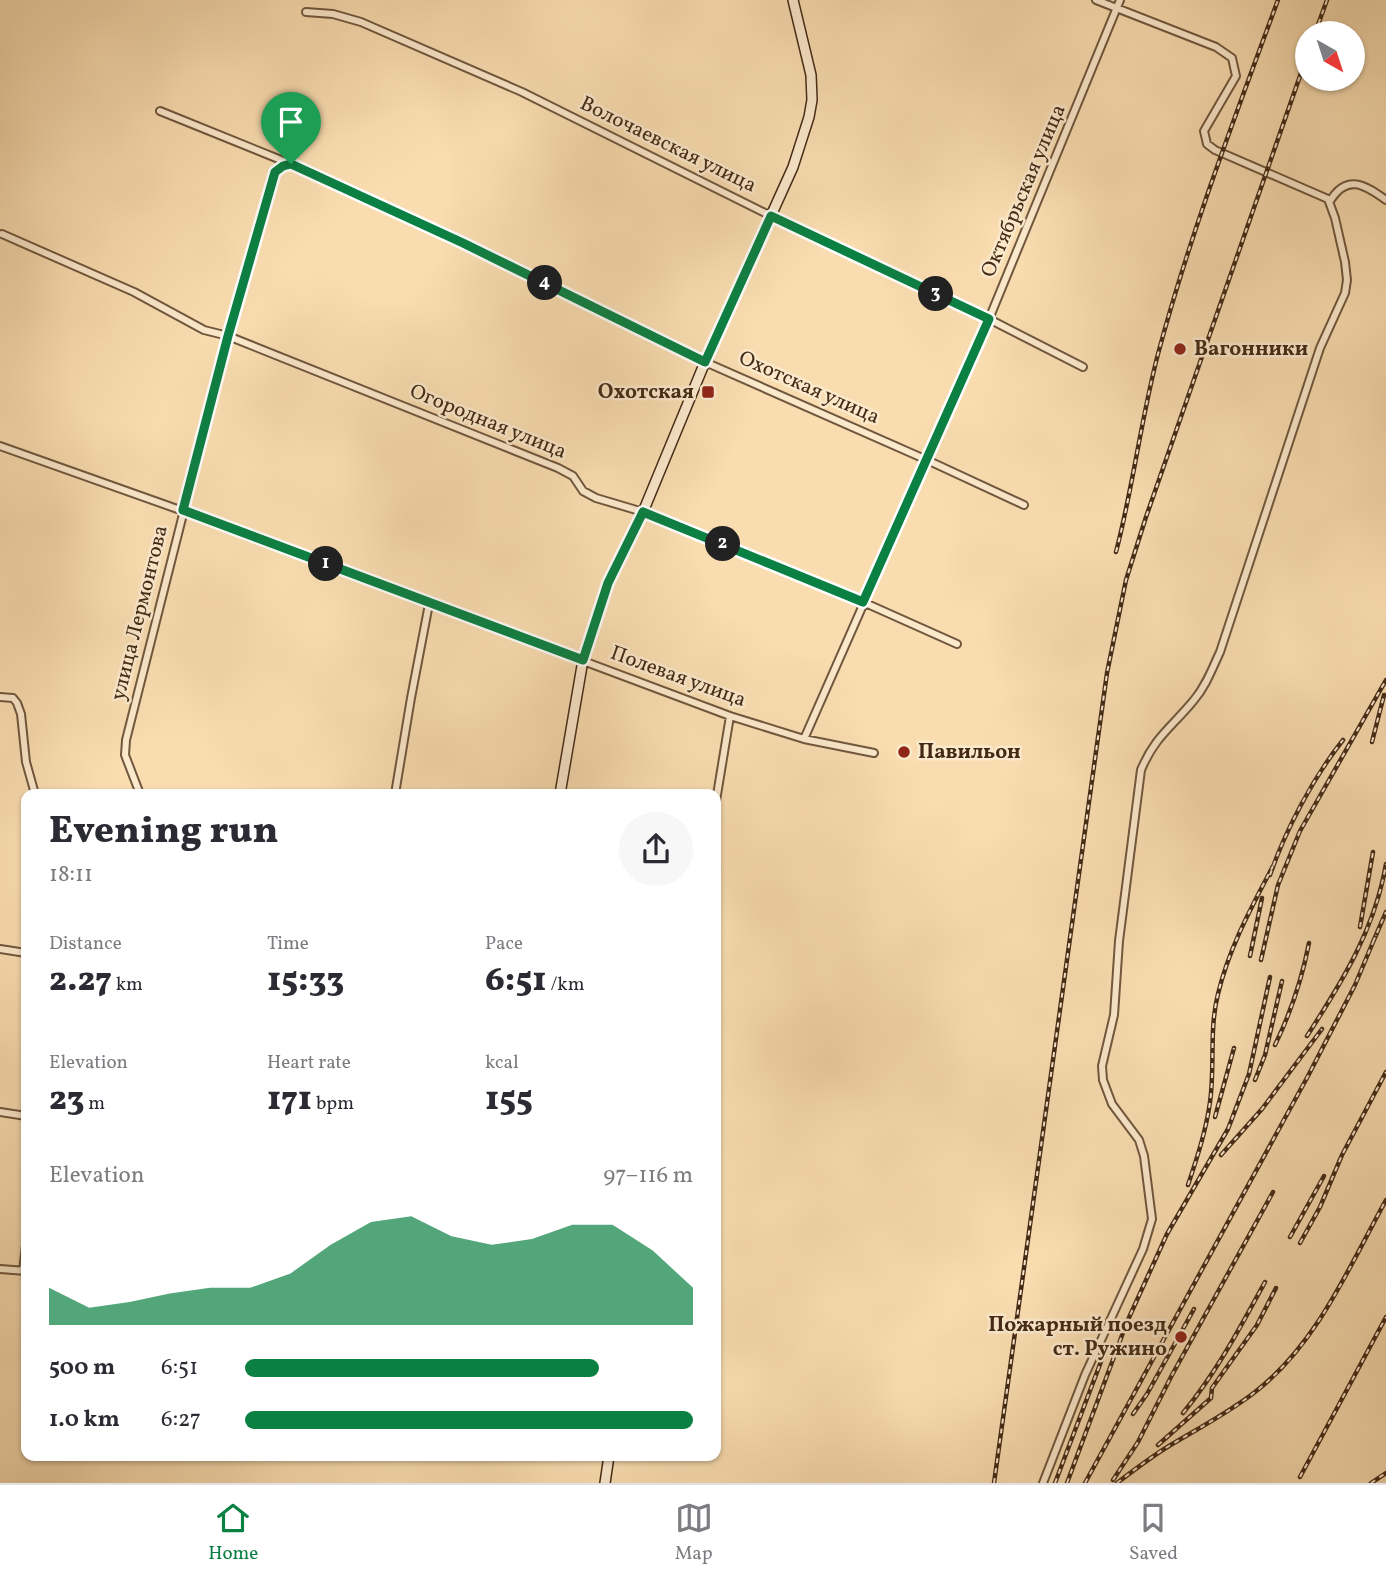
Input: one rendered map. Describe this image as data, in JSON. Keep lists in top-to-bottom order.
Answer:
{
  "streets": {
    "street": [
      "Волочаевская улица",
      "Октябрьская улица",
      "Охотская улица",
      "Огородная улица",
      "улица Лермонтова",
      "Полевая улица"
    ]
  },
  "crossings": [
    ["Волочаевская улица", "Октябрьская улица"],
    ["Октябрьская улица", "Охотская улица"],
    ["Октябрьская улица", "Огородная улица"],
    ["Октябрьская улица", "Полевая улица"],
    ["Охотская улица", "улица Лермонтова"],
    ["Огородная улица", "улица Лермонтова"],
    ["улица Лермонтова", "Полевая улица"]
  ],
  "places": {
    "other": ["Вагонники", "Павильон", "Пожарный поезд ст. Ружино"],
    "transit": ["Охотская"]
  },
  "north": "bottom right",
  "page": {
    "pins": [
      "4",
      "3",
      "2",
      "1"
    ],
    "heading": ["Evening run", "18:11"],
    "stats": [
      ["Distance", "2.27 km"],
      ["Time", "15:33"],
      ["Pace", "6:51 /km"],
      ["Elevation", "23 m"],
      ["Heart rate", "171 bpm"],
      ["kcal", "155"]
    ],
    "chart": ["Elevation", "97–116 m"],
    "list": [
      {
        "name": "500 m",
        "note": "6:51"
      },
      {
        "name": "1.0 km",
        "note": "6:27"
      }
    ],
    "tabs": ["Home", "Map", "Saved"]
  }
}
